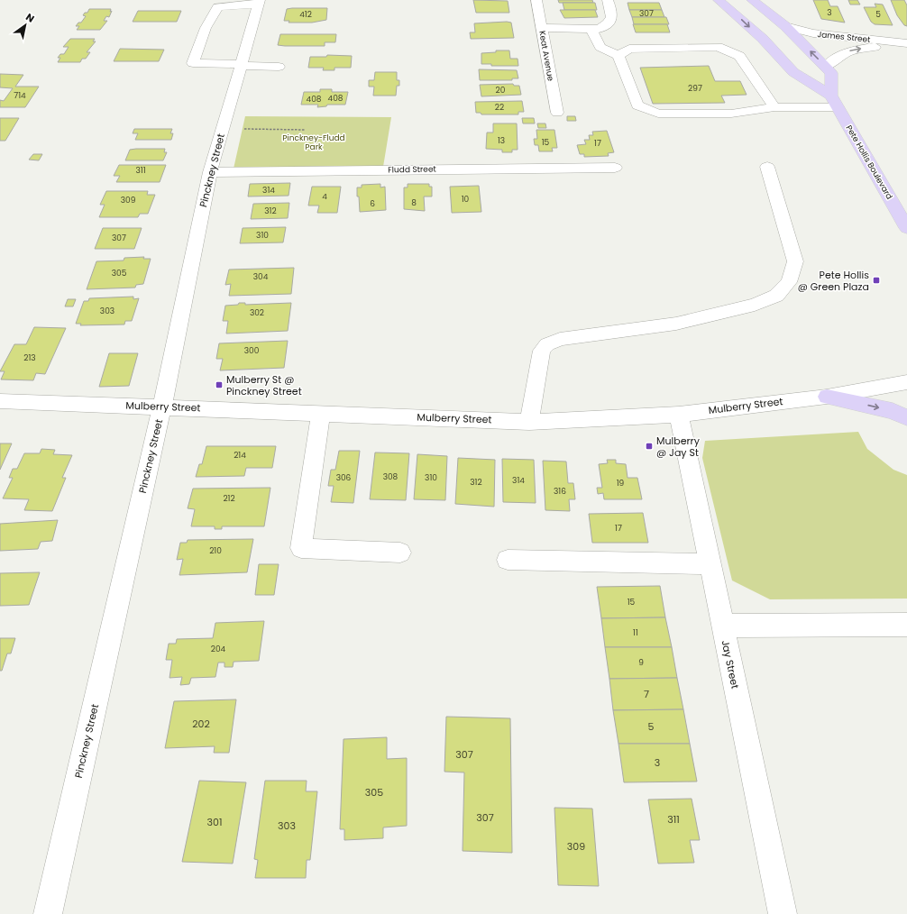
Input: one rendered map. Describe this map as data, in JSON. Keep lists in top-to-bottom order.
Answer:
{
  "streets": {
    "main road": ["Pete Hollis Boulevard"],
    "street": [
      "James Street",
      "Keat Avenue",
      "Fludd Street",
      "Pinckney Street",
      "Mulberry Street",
      "Jay Street"
    ]
  },
  "crossings": [
    ["James Street", "Pete Hollis Boulevard"],
    ["Fludd Street", "Pinckney Street"],
    ["Pinckney Street", "Mulberry Street"],
    ["Mulberry Street", "Jay Street"]
  ],
  "parks": ["Pinckney-Fludd Park"],
  "places": {
    "transit": ["Pete Hollis @ Green Plaza", "Mulberry St @ Pinckney Street", "Mulberry @ Jay St"]
  },
  "house_numbers": [
    "3",
    "307",
    "412",
    "5",
    "297",
    "20",
    "714",
    "408",
    "408",
    "22",
    "13",
    "15",
    "17",
    "311",
    "314",
    "4",
    "10",
    "309",
    "8",
    "6",
    "312",
    "310",
    "307",
    "305",
    "304",
    "303",
    "302",
    "300",
    "213",
    "214",
    "308",
    "306",
    "310",
    "314",
    "312",
    "19",
    "316",
    "212",
    "17",
    "210",
    "15",
    "11",
    "204",
    "9",
    "7",
    "202",
    "5",
    "307",
    "3",
    "305",
    "307",
    "311",
    "301",
    "303",
    "309"
  ],
  "north": "top right"
}
